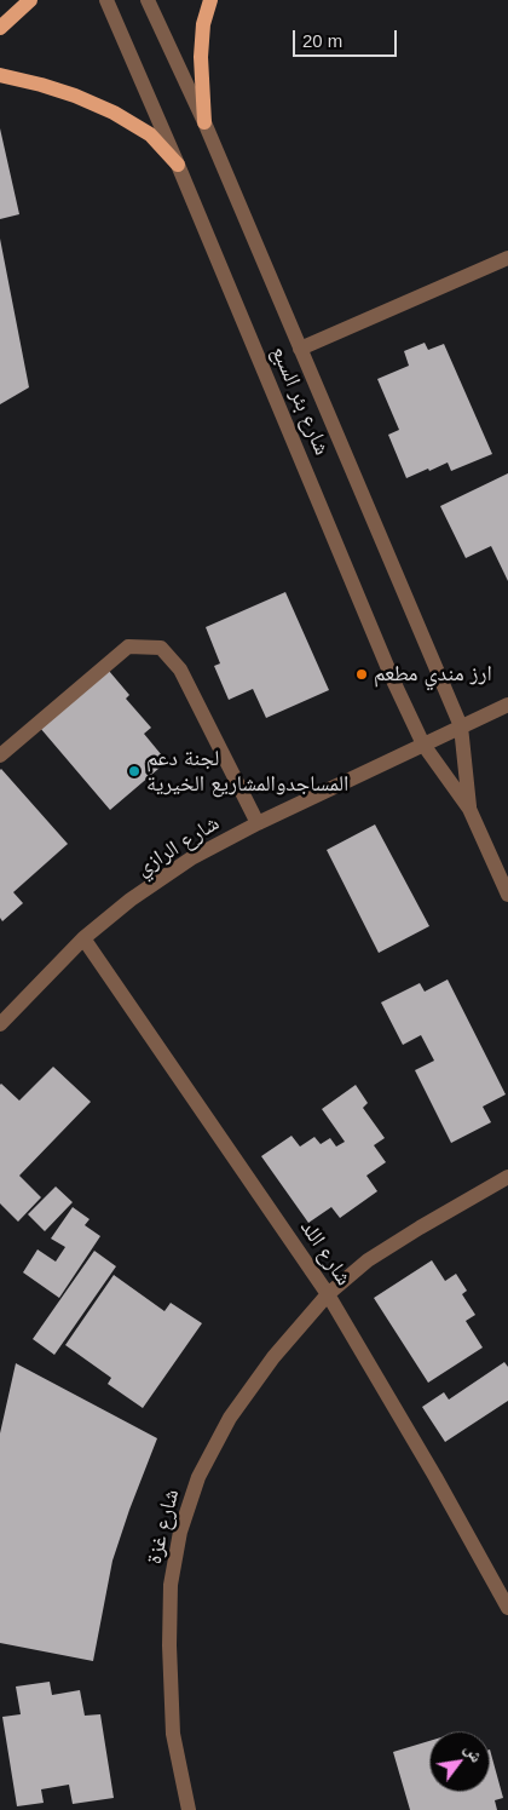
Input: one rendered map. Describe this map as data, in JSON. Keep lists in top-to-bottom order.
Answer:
{
  "streets": {
    "street": [
      "شارع بئر السبع",
      "شارع الرازي",
      "شارع اللد",
      "شارع غزة"
    ]
  },
  "crossings": [
    ["شارع بئر السبع", "شارع الرازي"],
    ["شارع الرازي", "شارع اللد"],
    ["شارع اللد", "شارع غزة"]
  ],
  "places": ["ارز مندي مطعم", "لجنة دعم المساجدوالمشاريع الخيرية"],
  "scale_bar": "20 m",
  "north": "top right"
}
